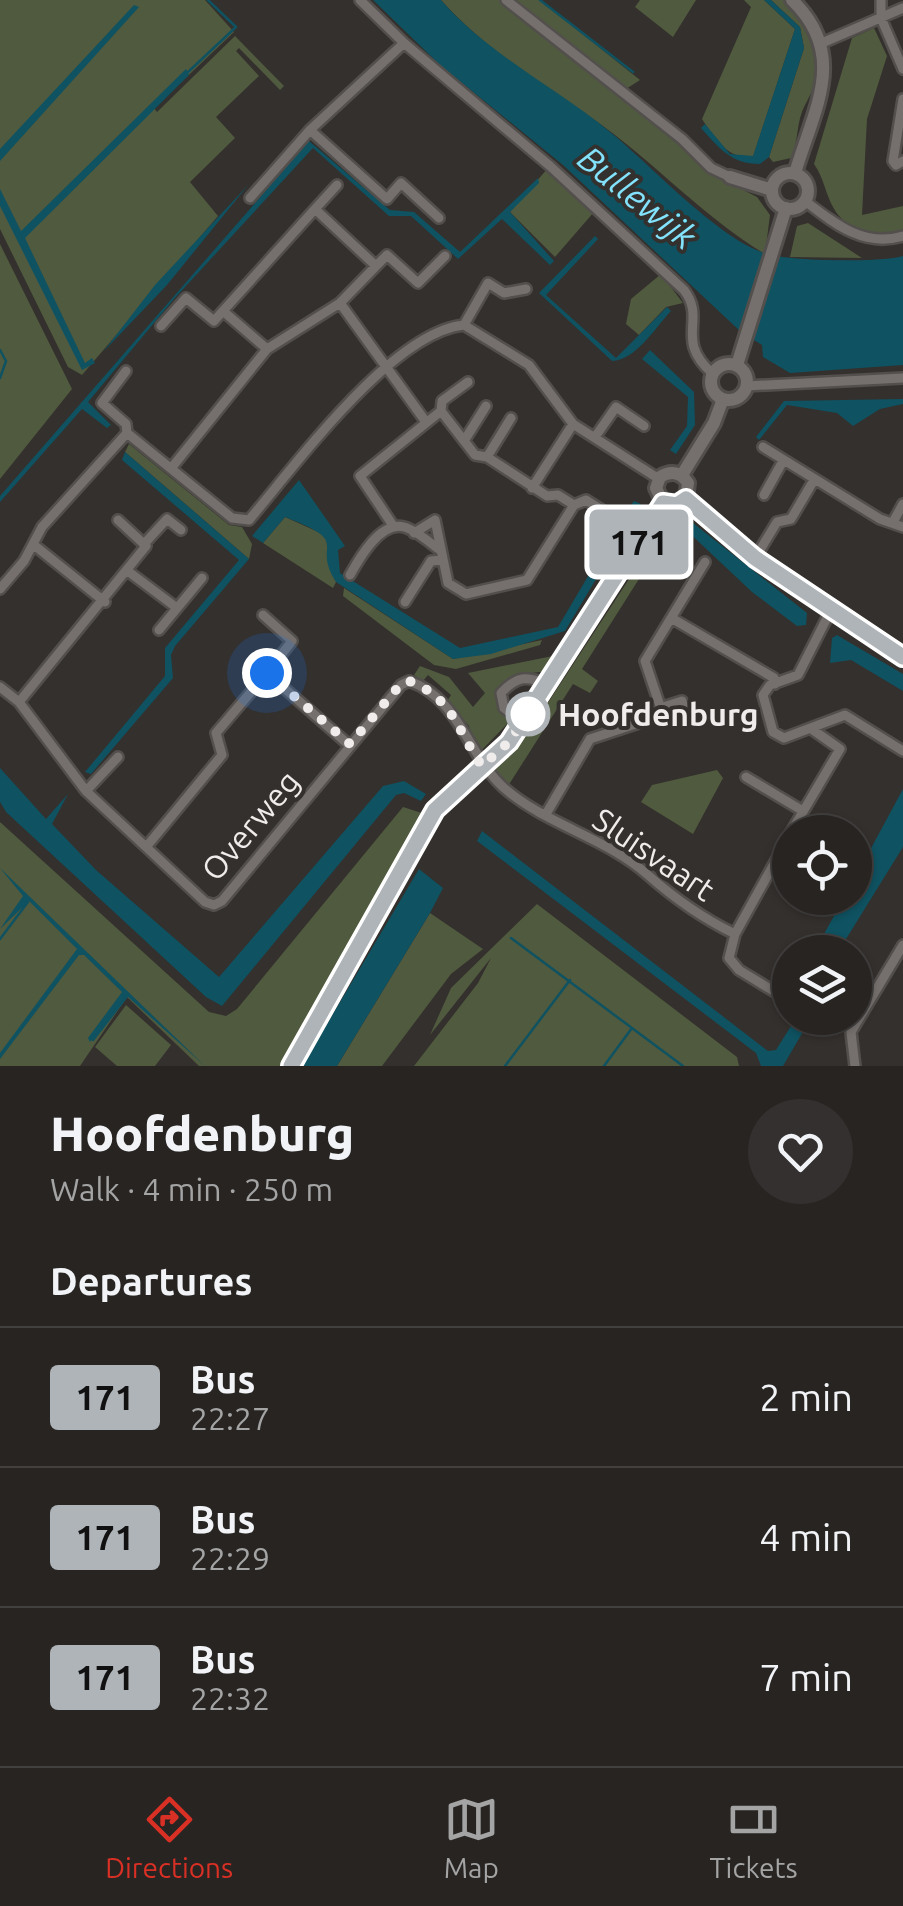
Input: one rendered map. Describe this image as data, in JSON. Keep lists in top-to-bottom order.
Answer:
{
  "streets": {
    "street": ["Overweg", "Sluisvaart"]
  },
  "crossings": [
    ["Overweg", "Sluisvaart"]
  ],
  "water": ["Bullewijk"],
  "places": ["Hoofdenburg"],
  "lines": ["bus line 171"],
  "page": {
    "on_map": "171",
    "heading": [
      ["Hoofdenburg", "Walk · 4 min · 250 m"],
      "Departures"
    ],
    "list": [
      {
        "mark": "171",
        "name": "Bus",
        "note": "22:27",
        "value": "2 min"
      },
      {
        "mark": "171",
        "name": "Bus",
        "note": "22:29",
        "value": "4 min"
      },
      {
        "mark": "171",
        "name": "Bus",
        "note": "22:32",
        "value": "7 min"
      }
    ],
    "tabs": ["Directions", "Map", "Tickets"]
  }
}
